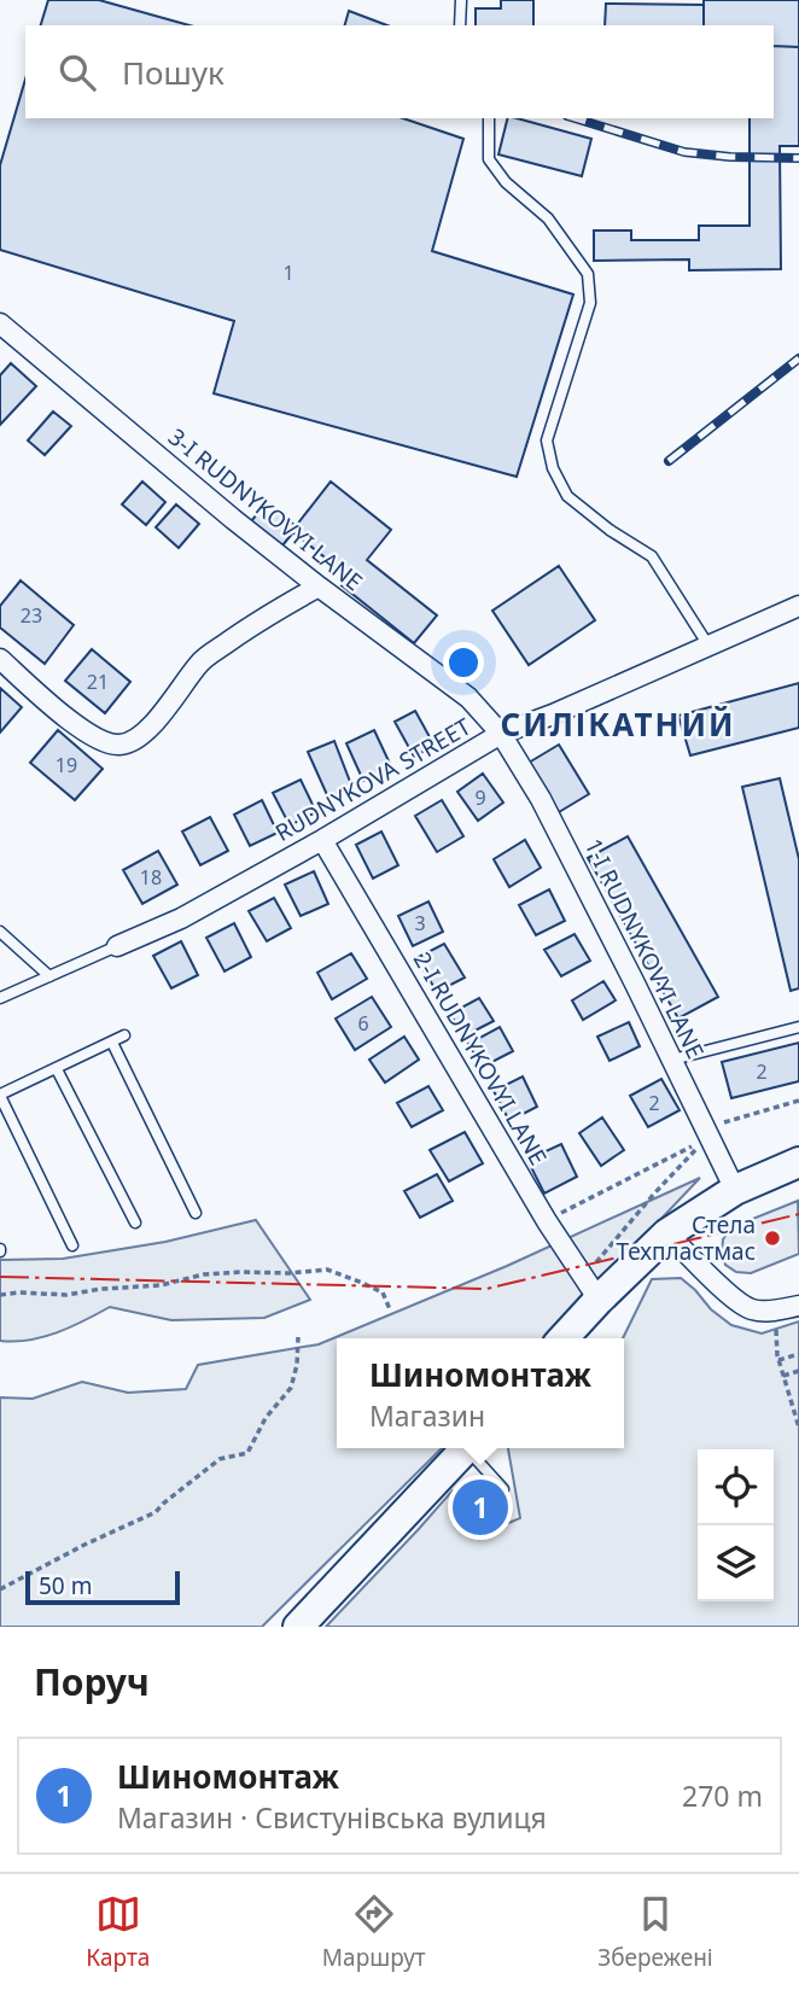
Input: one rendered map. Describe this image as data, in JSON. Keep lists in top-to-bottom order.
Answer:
{
  "streets": {
    "street": [
      "3-I RUDNYKOVYI LANE",
      "RUDNYKOVA STREET",
      "1-I RUDNYKOVYI LANE",
      "2-I RUDNYKOVYI LANE"
    ]
  },
  "crossings": [
    ["3-I RUDNYKOVYI LANE", "RUDNYKOVA STREET"],
    ["3-I RUDNYKOVYI LANE", "1-I RUDNYKOVYI LANE"],
    ["RUDNYKOVA STREET", "1-I RUDNYKOVYI LANE"],
    ["RUDNYKOVA STREET", "2-I RUDNYKOVYI LANE"]
  ],
  "districts": ["СИЛІКАТНИЙ"],
  "places": ["Стела Техпластмас"],
  "house_numbers": [
    "1",
    "23",
    "21",
    "19",
    "9",
    "18",
    "3",
    "6",
    "2",
    "2"
  ],
  "scale_bar": "50 m",
  "page": {
    "search": "Пошук",
    "popup": ["Шиномонтаж", "Магазин"],
    "pins": "1",
    "scale": "50 m",
    "heading": "Поруч",
    "list": [
      {
        "mark": "1",
        "name": "Шиномонтаж",
        "note": "Магазин · Свистунівська вулиця",
        "value": "270 m"
      }
    ],
    "nav": ["Карта", "Маршрут", "Збережені"]
  }
}
